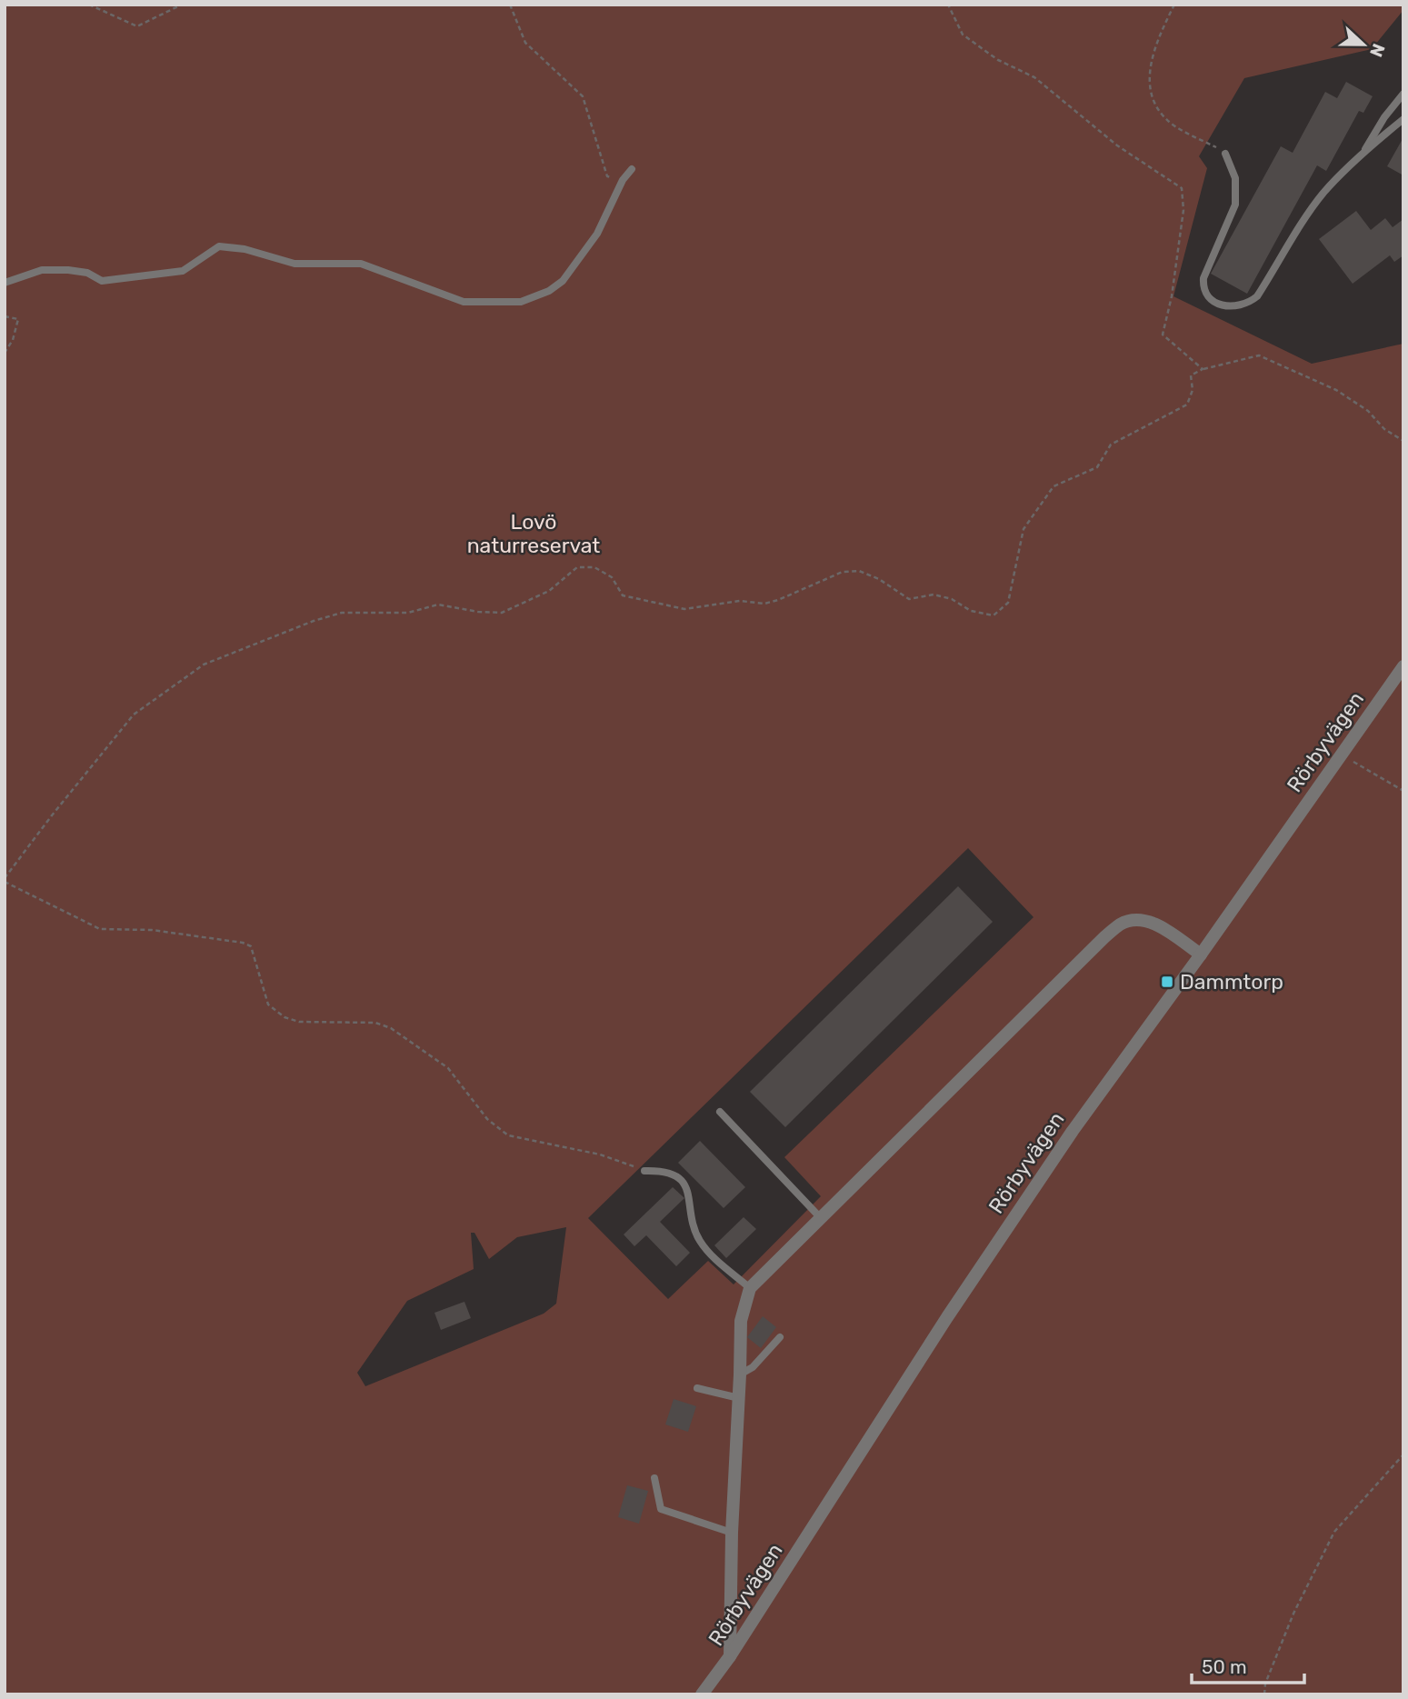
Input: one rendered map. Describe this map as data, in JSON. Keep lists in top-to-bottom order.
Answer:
{
  "streets": {
    "street": ["Rörbyvägen"]
  },
  "parks": ["Lovö naturreservat"],
  "places": {
    "transit": ["Dammtorp"]
  },
  "scale_bar": "50 m",
  "north": "right"
}
